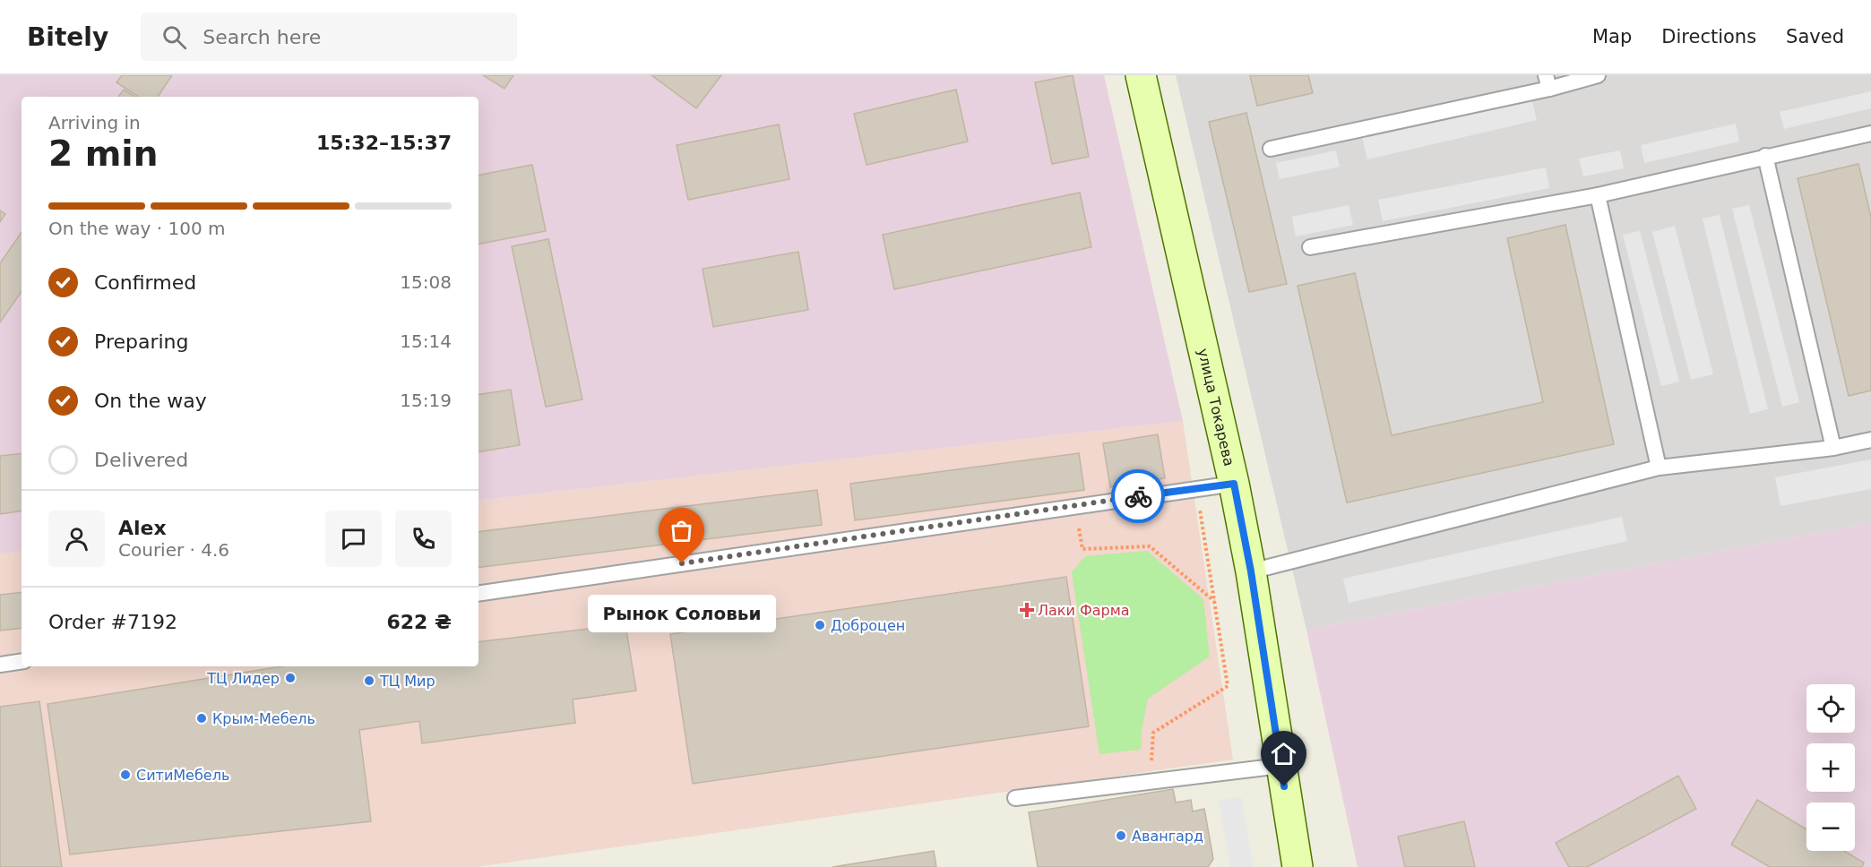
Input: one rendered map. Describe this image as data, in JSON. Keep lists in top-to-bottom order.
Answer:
{
  "streets": {
    "street": ["улица Токарева"]
  },
  "places": {
    "other": [
      "Рынок Соловьи",
      "Доброцен",
      "ТЦ Лидер",
      "ТЦ Мир",
      "Крым-Мебель",
      "СитиМебель",
      "Авангард"
    ],
    "health": ["Лаки Фарма"]
  },
  "page": {
    "header": "Bitely",
    "search": "Search here",
    "nav": ["Map", "Directions", "Saved"],
    "heading": ["2 min", "Arriving in", "15:32–15:37"],
    "panel": [
      "Alex",
      "Courier · 4.6",
      "Order #7192",
      "622 ₴"
    ],
    "bar": "On the way · 100 m",
    "list": [
      ["Confirmed", "15:08"],
      ["Preparing", "15:14"],
      ["On the way", "15:19"],
      "Delivered"
    ],
    "bubble": "Рынок Соловьи",
    "map_buttons": ["+", "−"]
  }
}
